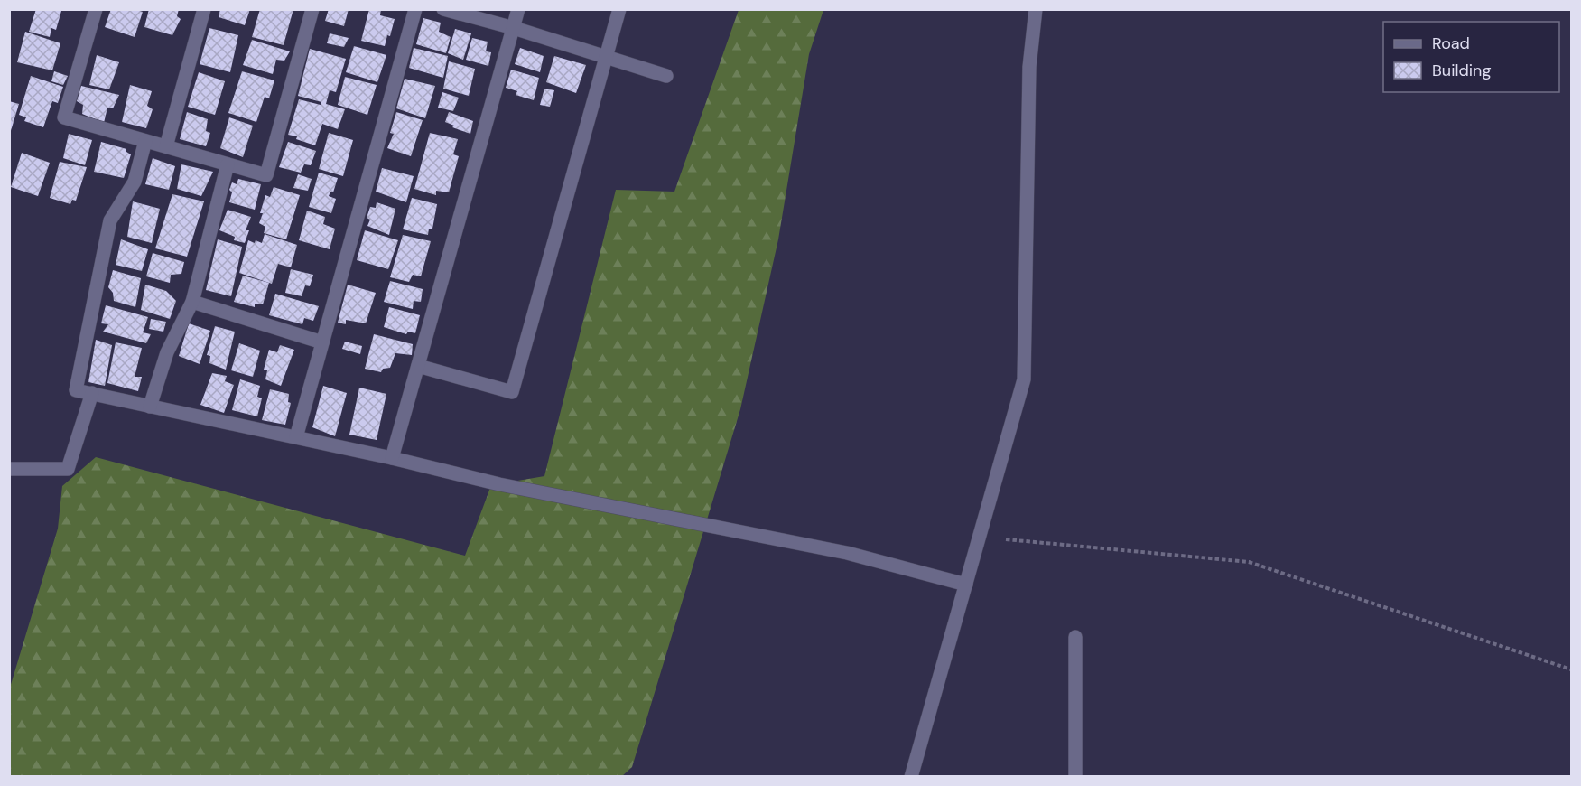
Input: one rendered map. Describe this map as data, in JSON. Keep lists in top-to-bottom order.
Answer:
{
  "legend": ["Road", "Building"]
}
